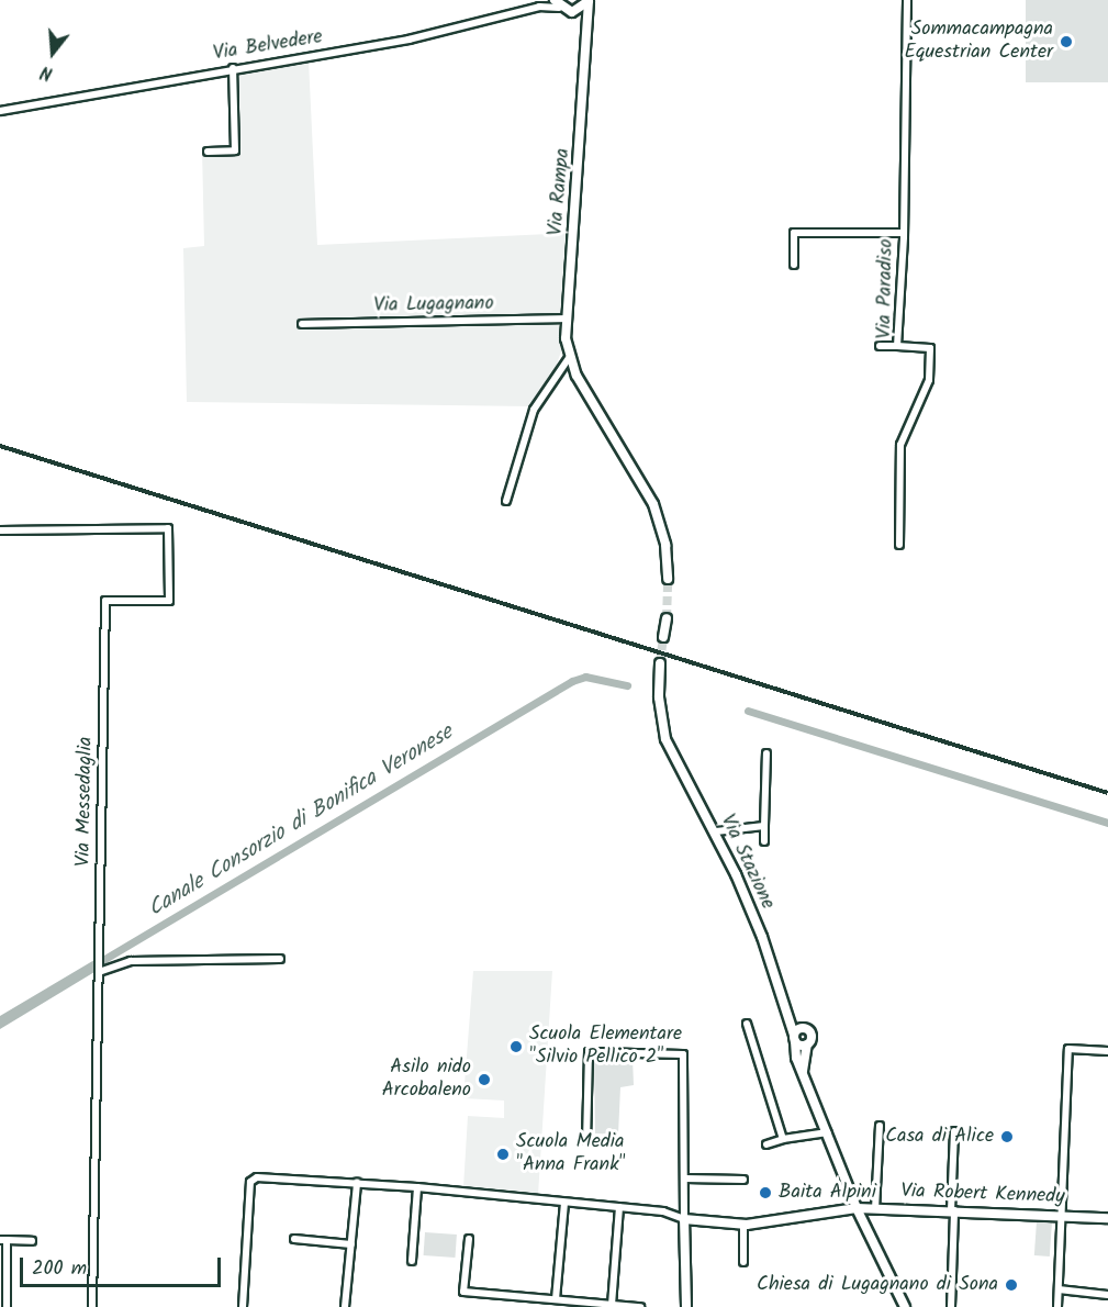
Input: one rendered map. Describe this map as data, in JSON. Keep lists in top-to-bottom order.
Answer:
{
  "streets": {
    "main road": ["Via Robert Kennedy"],
    "street": [
      "Via Belvedere",
      "Via Rampa",
      "Via Paradiso",
      "Via Lugagnano",
      "Via Messedaglia",
      "Via Stazione"
    ]
  },
  "crossings": [
    ["Via Rampa", "Via Lugagnano"],
    ["Via Stazione", "Via Robert Kennedy"]
  ],
  "water": ["Canale Consorzio di Bonifica Veronese"],
  "places": [
    "Sommacampagna Equestrian Center",
    "Scuola Elementare \"Silvio Pellico 2\"",
    "Asilo nido Arcobaleno",
    "Casa di Alice",
    "Scuola Media \"Anna Frank\"",
    "Baita Alpini",
    "Chiesa di Lugagnano di Sona"
  ],
  "scale_bar": "200 m",
  "north": "bottom"
}
